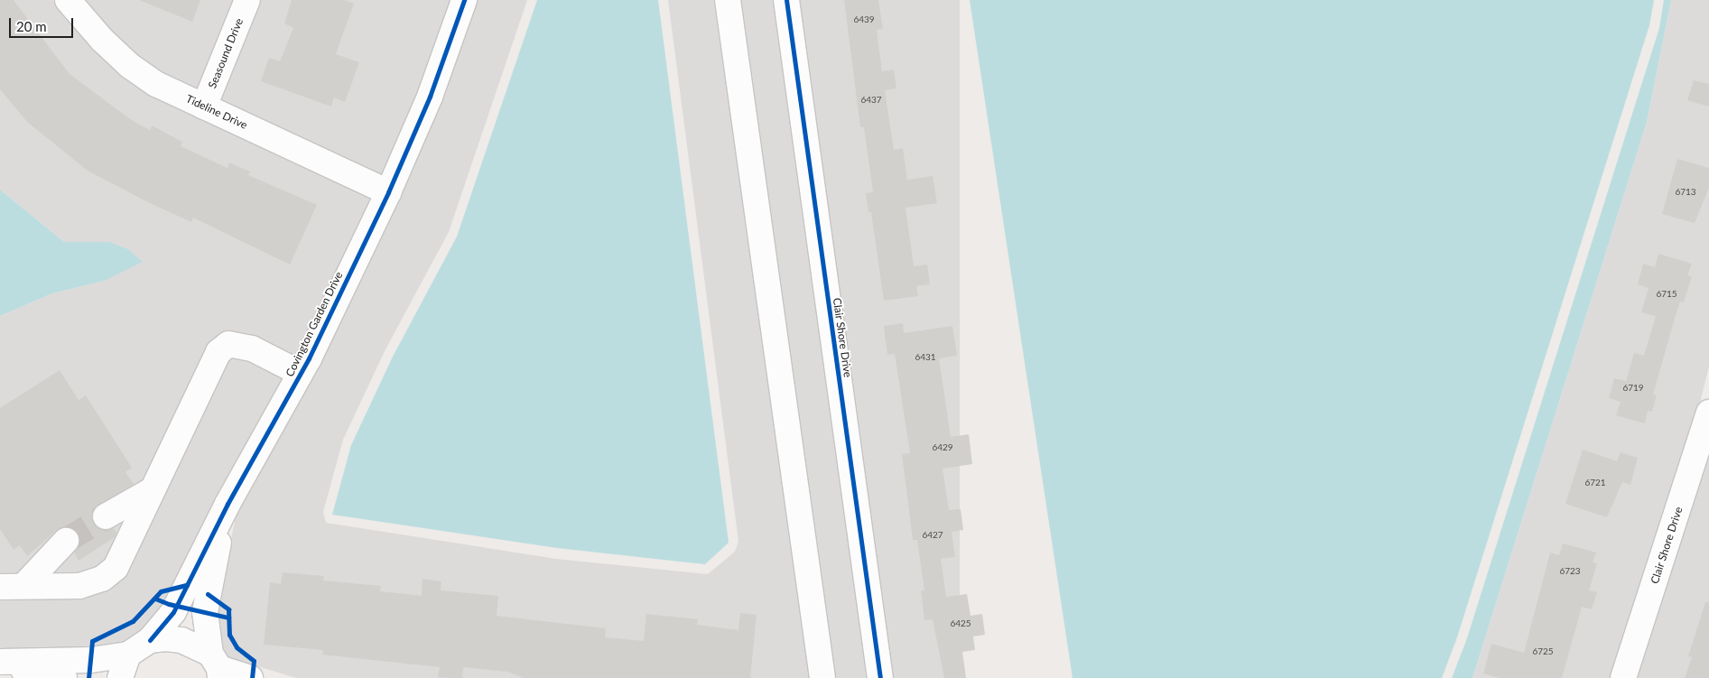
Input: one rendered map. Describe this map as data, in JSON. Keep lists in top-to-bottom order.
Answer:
{
  "streets": {
    "street": [
      "Seasound Drive",
      "Tideline Drive",
      "Covington Garden Drive",
      "Clair Shore Drive"
    ]
  },
  "crossings": [
    ["Seasound Drive", "Tideline Drive"],
    ["Tideline Drive", "Covington Garden Drive"]
  ],
  "house_numbers": [
    "6439",
    "6437",
    "6713",
    "6715",
    "6431",
    "6719",
    "6429",
    "6721",
    "6427",
    "6723",
    "6425",
    "6725"
  ],
  "scale_bar": "20 m"
}
